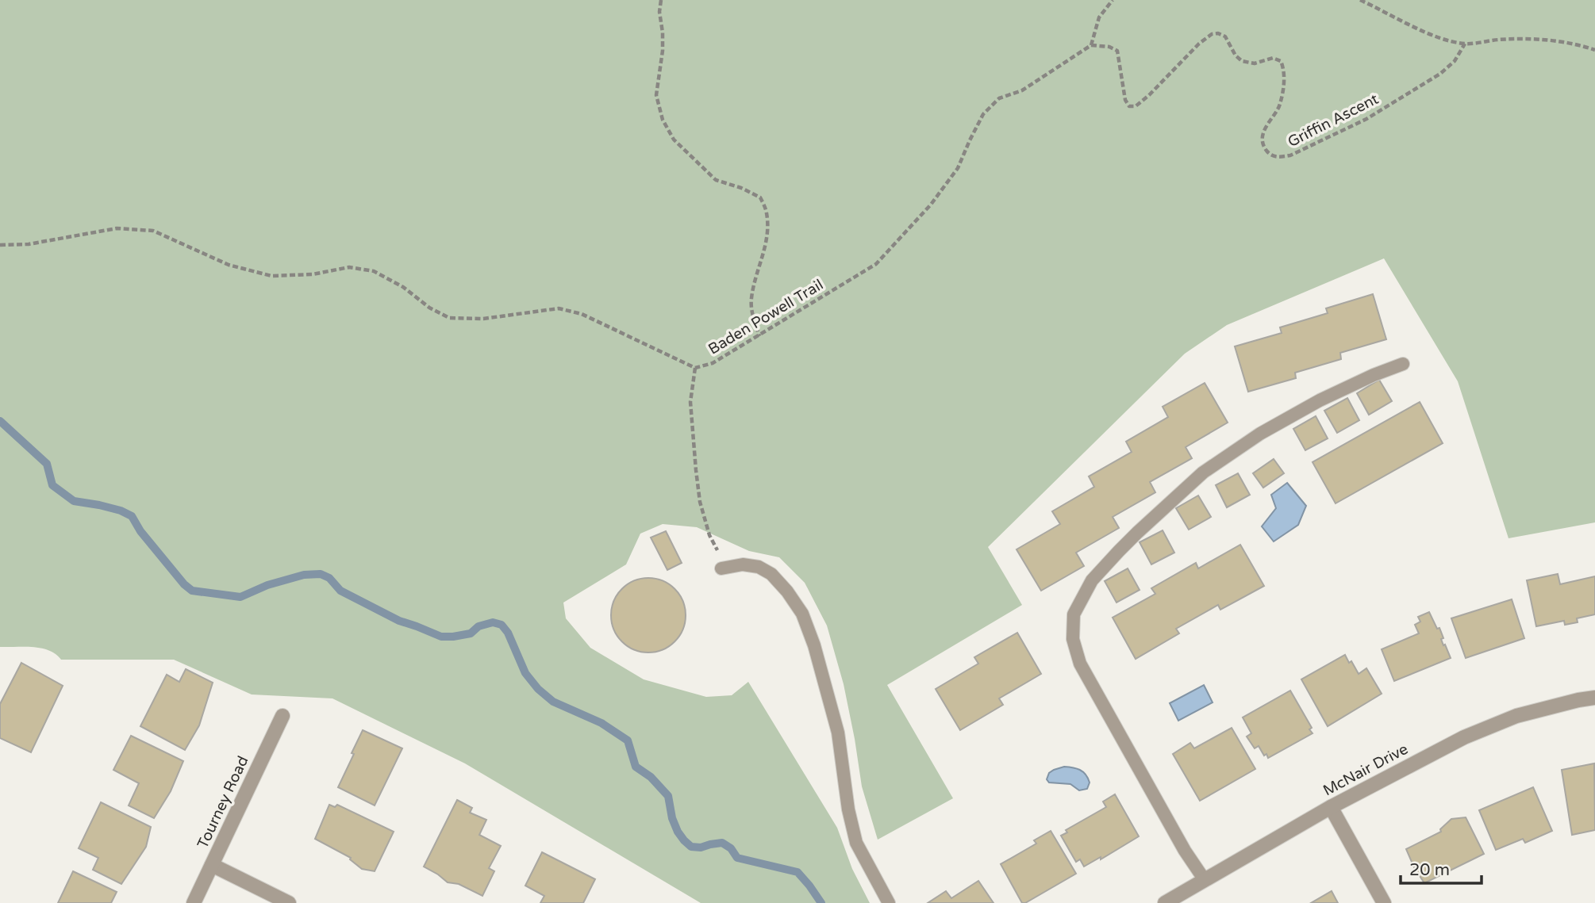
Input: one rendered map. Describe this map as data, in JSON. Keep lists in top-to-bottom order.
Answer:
{
  "streets": {
    "street": ["McNair Drive", "Tourney Road"],
    "path": ["Griffin Ascent", "Baden Powell Trail"]
  },
  "crossings": [
    ["Griffin Ascent", "Baden Powell Trail"]
  ],
  "scale_bar": "20 m"
}
